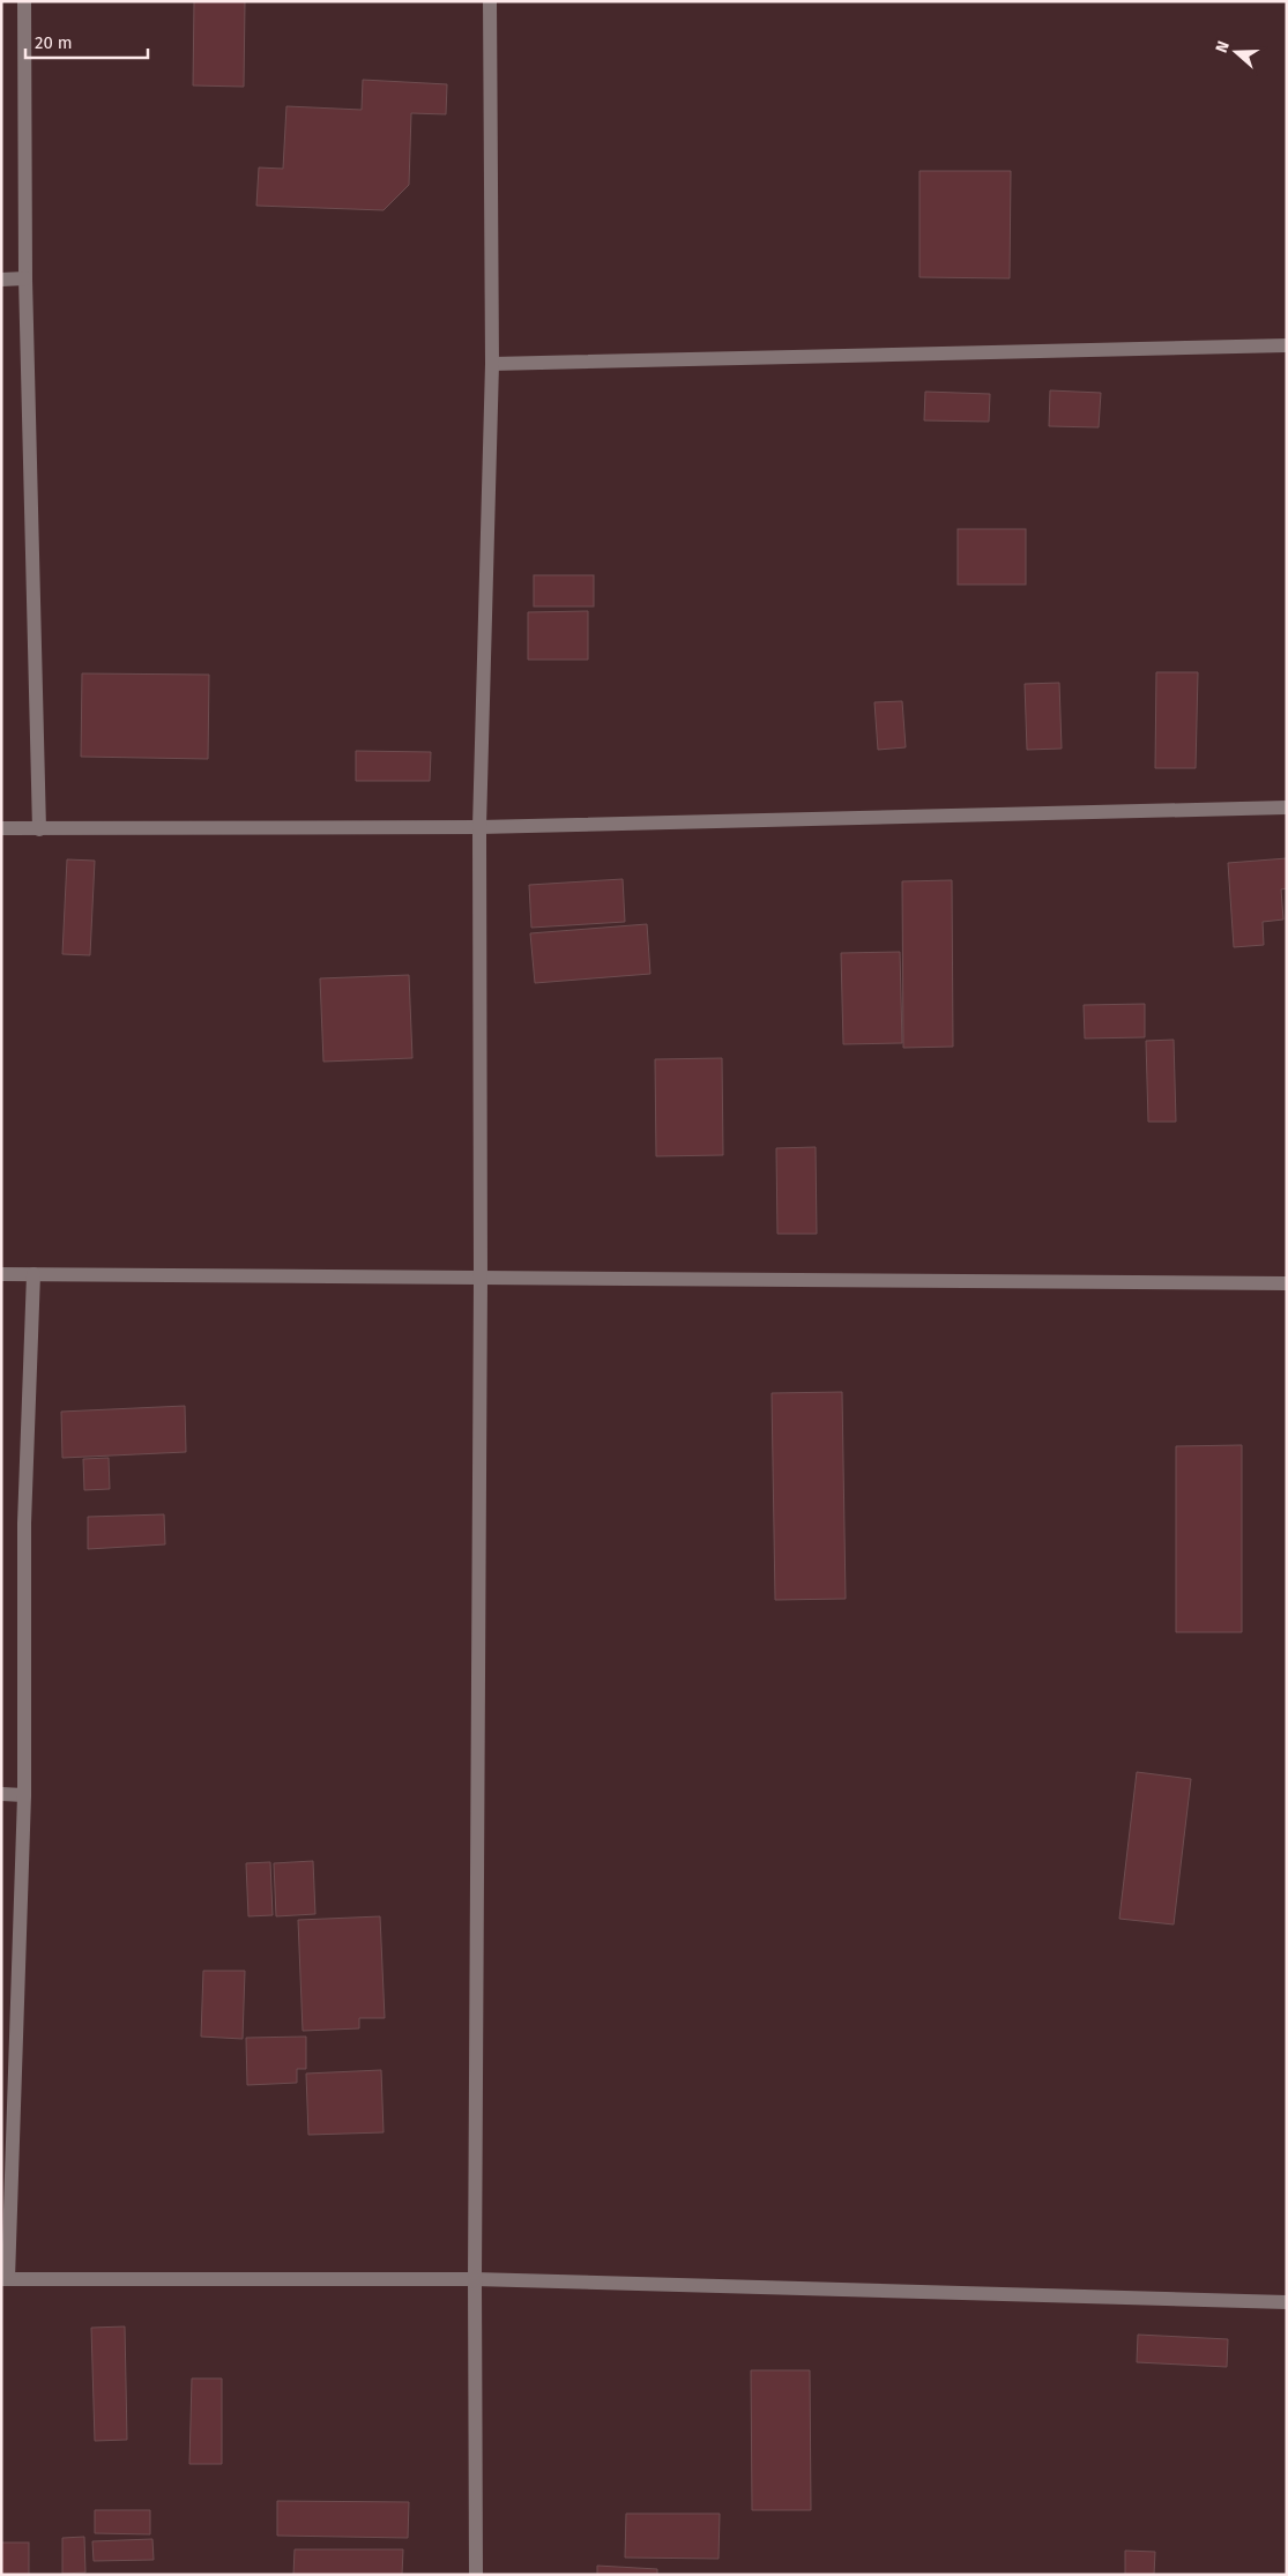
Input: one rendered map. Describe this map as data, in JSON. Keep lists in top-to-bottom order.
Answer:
{
  "scale_bar": "20 m",
  "north": "left"
}
